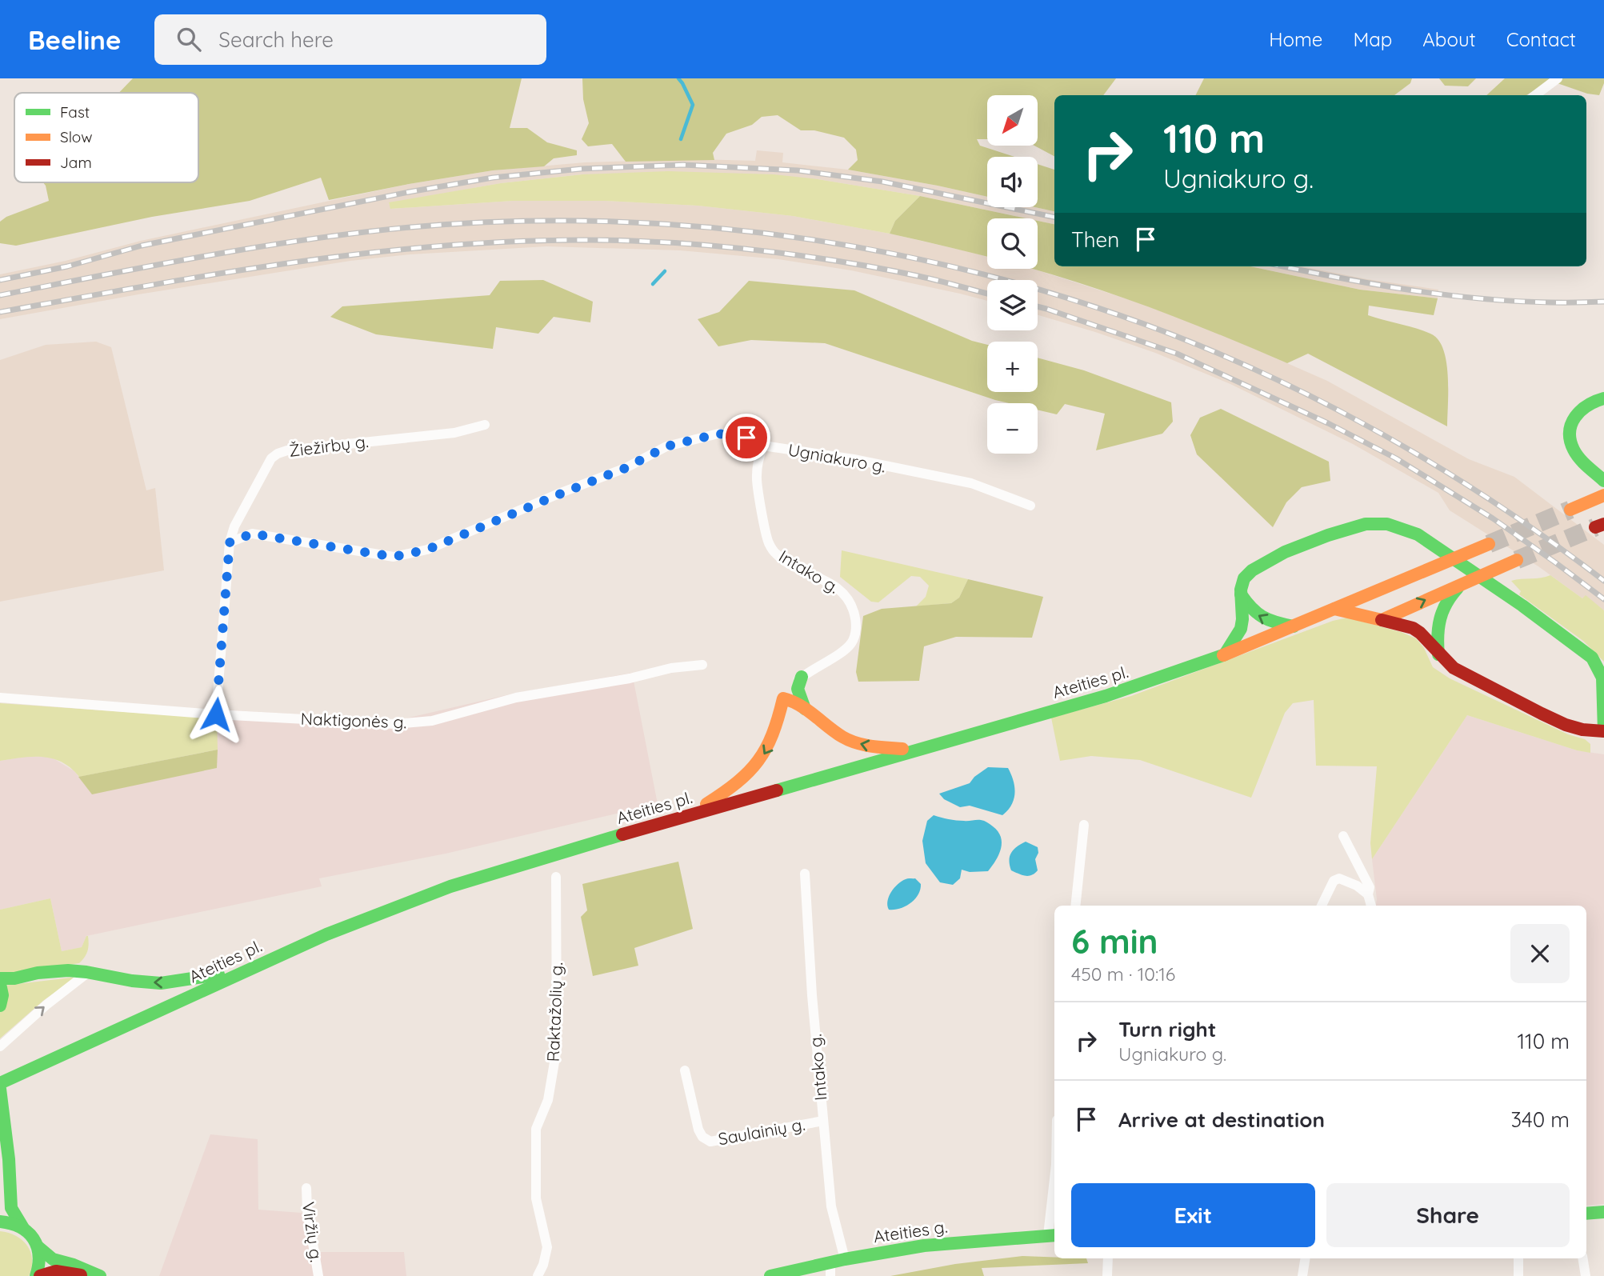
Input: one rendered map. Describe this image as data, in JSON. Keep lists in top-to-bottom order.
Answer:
{
  "streets": {
    "main road": ["Ateities pl.", "Ateities g."],
    "street": [
      "Žiežirbų g.",
      "Ugniakuro g.",
      "Intako g.",
      "Naktigonės g.",
      "Raktažolių g.",
      "Saulainių g.",
      "Viržių g."
    ]
  },
  "crossings": [
    ["Žiežirbų g.", "Ugniakuro g."],
    ["Žiežirbų g.", "Naktigonės g."],
    ["Ugniakuro g.", "Intako g."],
    ["Intako g.", "Saulainių g."],
    ["Intako g.", "Ateities g."]
  ],
  "legend": ["Fast", "Slow", "Jam"],
  "north": "bottom left",
  "page": {
    "header": "Beeline",
    "search": "Search here",
    "nav": [
      "Home",
      "Map",
      "About",
      "Contact"
    ],
    "map_buttons": ["+", "−"],
    "turn": ["110 m", "Ugniakuro g."],
    "then": "Then",
    "heading": ["6 min", "450 m · 10:16"],
    "list": [
      {
        "name": "Turn right",
        "note": "Ugniakuro g.",
        "value": "110 m"
      },
      {
        "name": "Arrive at destination",
        "value": "340 m"
      }
    ],
    "buttons": ["Exit", "Share"]
  }
}
